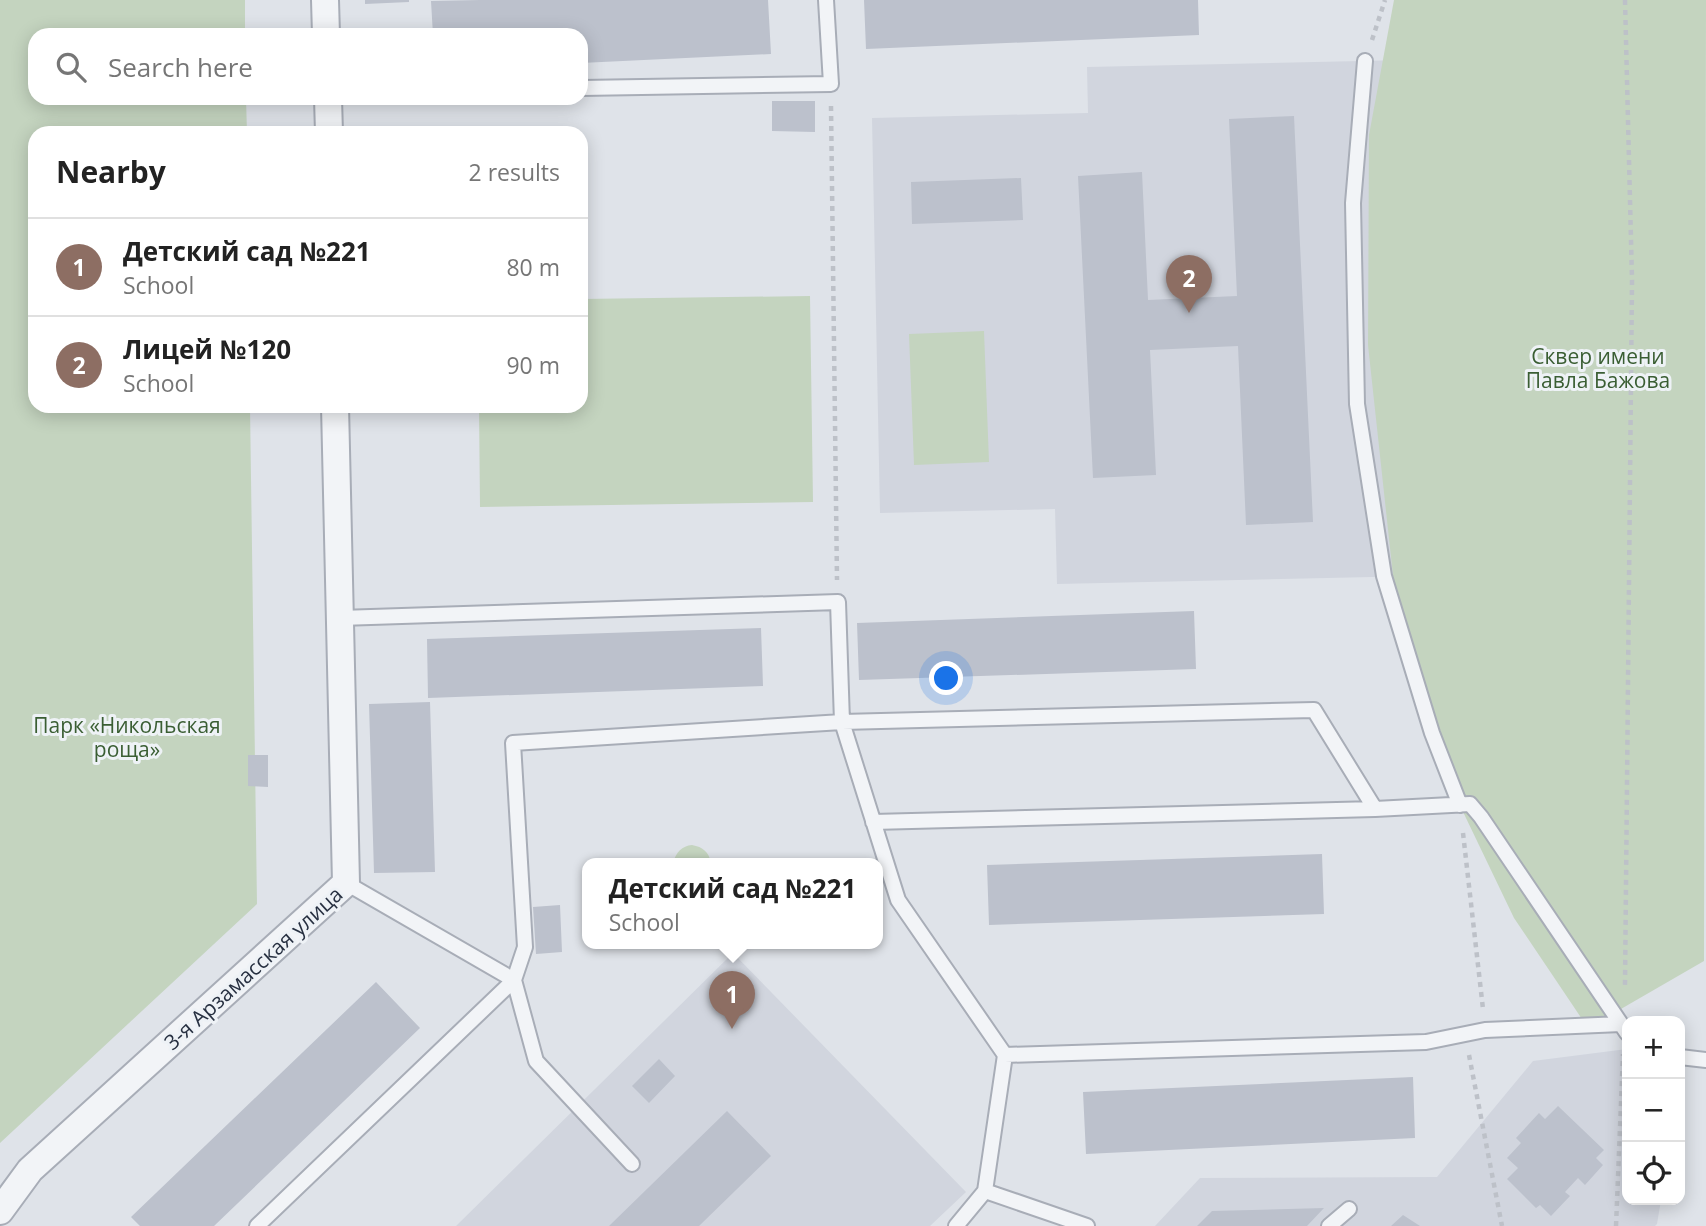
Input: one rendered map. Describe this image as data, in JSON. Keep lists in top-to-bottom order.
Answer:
{
  "streets": {
    "street": ["3-я Арзамасская улица"]
  },
  "parks": ["Сквер имени Павла Бажова", "Парк «Никольская роща»"],
  "page": {
    "search": "Search here",
    "heading": ["Nearby", "2 results"],
    "list": [
      {
        "mark": "1",
        "name": "Детский сад №221",
        "note": "School",
        "value": "80 m"
      },
      {
        "mark": "2",
        "name": "Лицей №120",
        "note": "School",
        "value": "90 m"
      }
    ],
    "pins": ["2", "1"],
    "popup": ["Детский сад №221", "School"],
    "map_buttons": ["+", "−"]
  }
}
